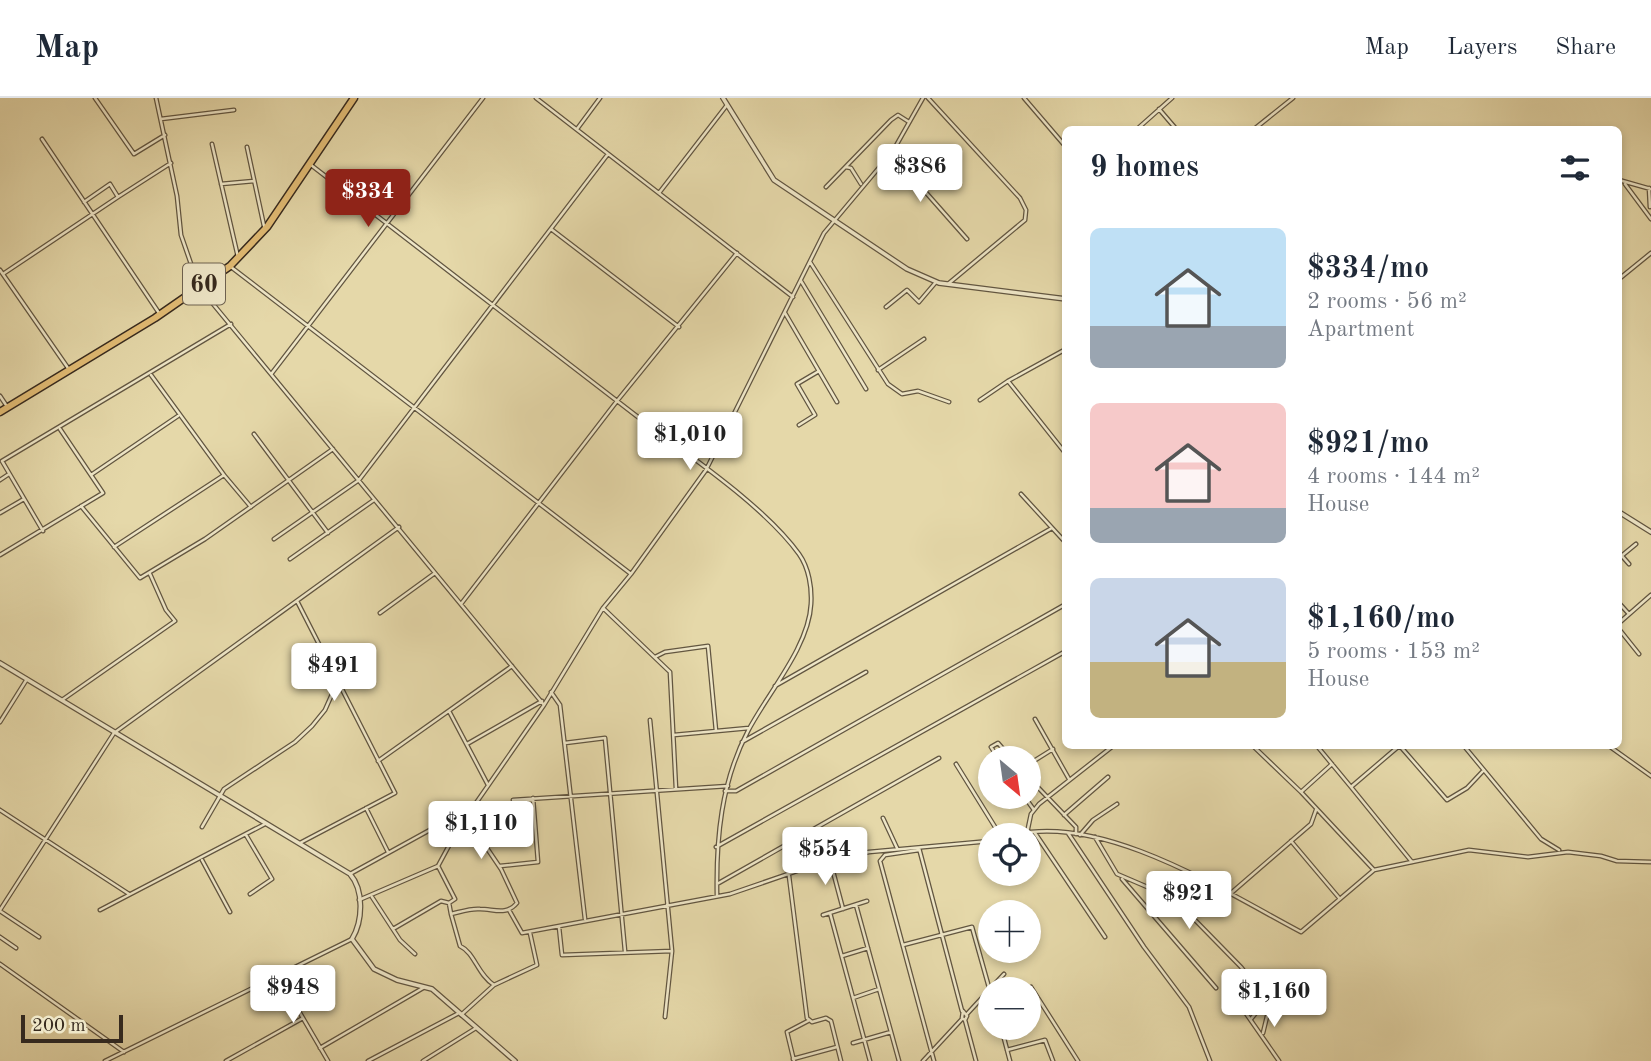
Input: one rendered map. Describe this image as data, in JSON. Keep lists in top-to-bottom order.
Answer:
{
  "streets": {
    "highway": ["60"]
  },
  "scale_bar": "200 m",
  "north": "bottom right",
  "page": {
    "header": "Map",
    "nav": ["Map", "Layers", "Share"],
    "heading": "9 homes",
    "price": [
      "$386",
      "$334",
      "$1,010",
      "$491",
      "$1,110",
      "$554",
      "$921",
      "$948",
      "$1,160"
    ],
    "list": [
      {
        "name": "$334/mo",
        "note": "2 rooms · 56 m² · Apartment"
      },
      {
        "name": "$921/mo",
        "note": "4 rooms · 144 m² · House"
      },
      {
        "name": "$1,160/mo",
        "note": "5 rooms · 153 m² · House"
      }
    ],
    "map_buttons": ["+", "−"],
    "scale": "200 m"
  }
}
